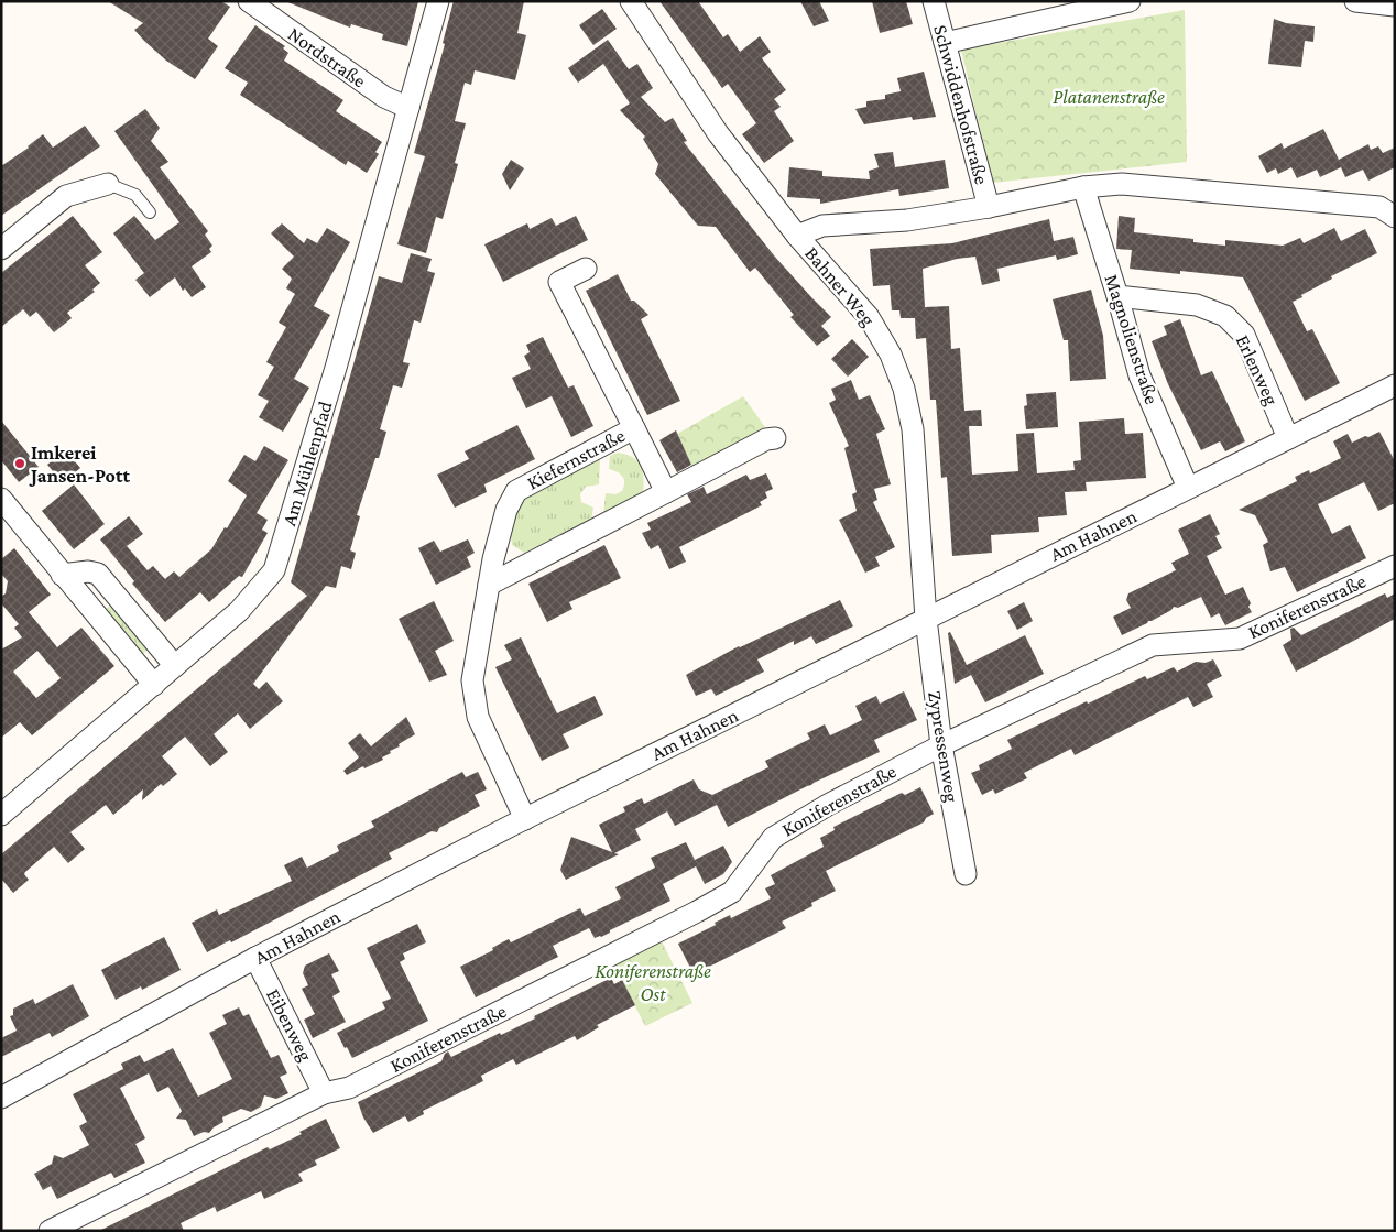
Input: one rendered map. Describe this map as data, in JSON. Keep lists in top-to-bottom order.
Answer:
{
  "streets": {
    "street": [
      "Nordstraße",
      "Schwiddenhofstraße",
      "Bahner Weg",
      "Magnolienstraße",
      "Erlenweg",
      "Kiefernstraße",
      "Am Mühlenpfad",
      "Am Hahnen",
      "Koniferenstraße",
      "Zypressenweg",
      "Eibenweg"
    ]
  },
  "crossings": [
    ["Nordstraße", "Am Mühlenpfad"],
    ["Bahner Weg", "Am Hahnen"],
    ["Bahner Weg", "Zypressenweg"],
    ["Magnolienstraße", "Erlenweg"],
    ["Magnolienstraße", "Am Hahnen"],
    ["Erlenweg", "Am Hahnen"],
    ["Kiefernstraße", "Am Hahnen"],
    ["Am Hahnen", "Zypressenweg"],
    ["Am Hahnen", "Eibenweg"],
    ["Koniferenstraße", "Zypressenweg"],
    ["Koniferenstraße", "Eibenweg"]
  ],
  "parks": ["Platanenstraße", "Koniferenstraße Ost"],
  "places": ["Imkerei Jansen-Pott"]
}
